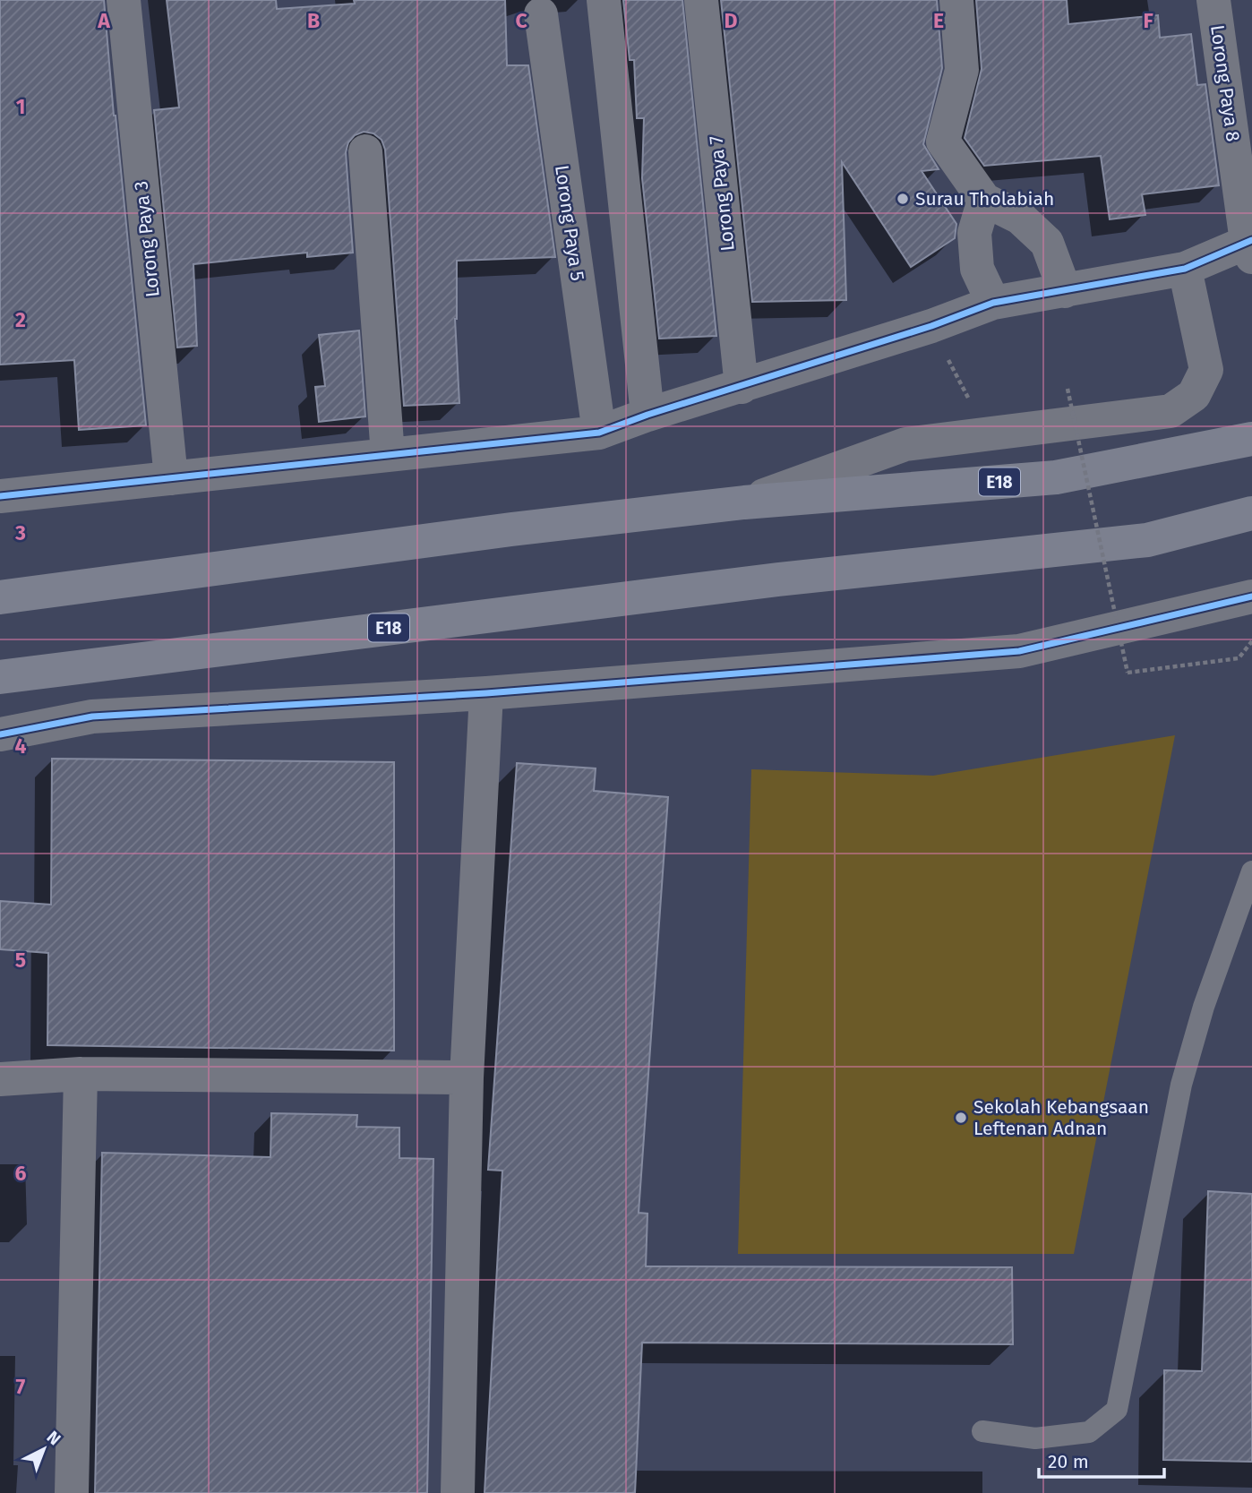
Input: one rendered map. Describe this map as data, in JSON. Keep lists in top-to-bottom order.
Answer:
{
  "streets": {
    "highway": ["E18"],
    "street": [
      "Lorong Paya 8",
      "Lorong Paya 7",
      "Lorong Paya 5",
      "Lorong Paya 3"
    ]
  },
  "places": ["Surau Tholabiah", "Sekolah Kebangsaan Leftenan Adnan"],
  "scale_bar": "20 m",
  "north": "top right",
  "grid": {
    "columns": [
      "A",
      "B",
      "C",
      "D",
      "E",
      "F"
    ],
    "rows": [
      "1",
      "2",
      "3",
      "4",
      "5",
      "6",
      "7"
    ]
  }
}
